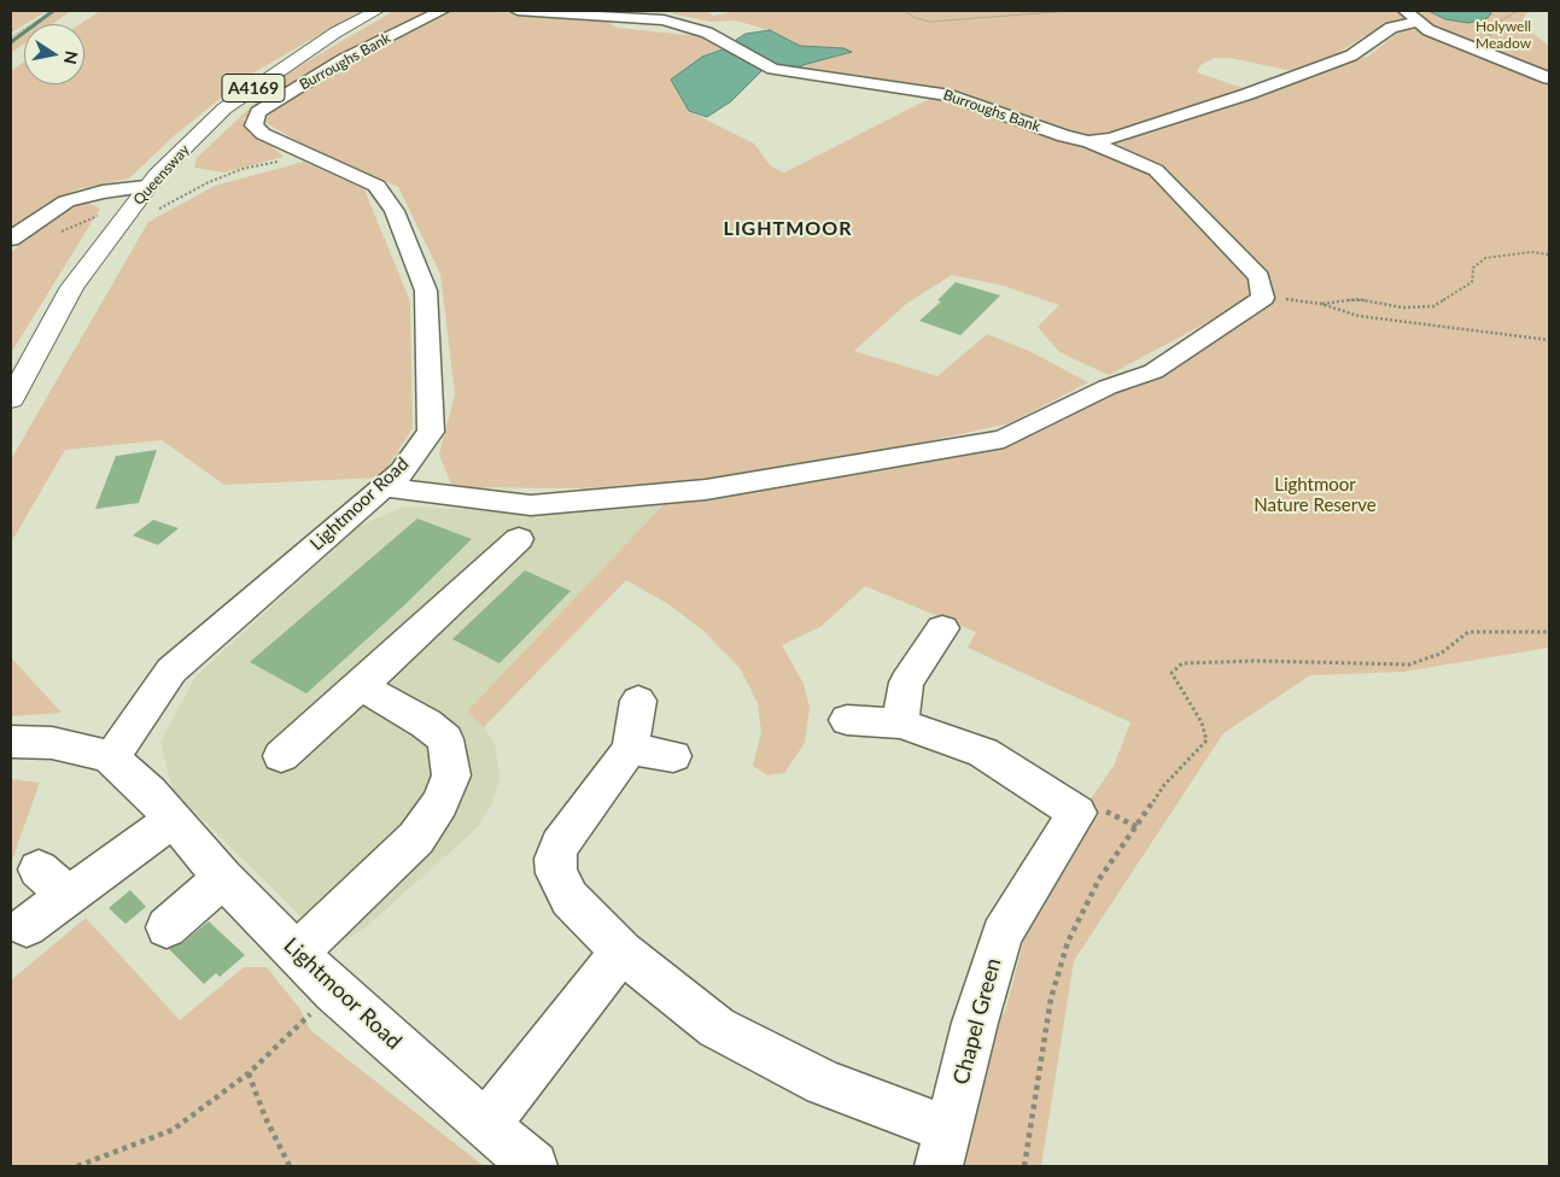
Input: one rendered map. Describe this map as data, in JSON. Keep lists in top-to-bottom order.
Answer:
{
  "streets": {
    "main road": ["A4169", "Queensway"],
    "street": ["Burroughs Bank", "Lightmoor Road", "Chapel Green"]
  },
  "crossings": [
    ["Burroughs Bank", "Lightmoor Road"]
  ],
  "districts": ["LIGHTMOOR"],
  "parks": ["Holywell Meadow", "Lightmoor Nature Reserve"],
  "north": "right"
}
